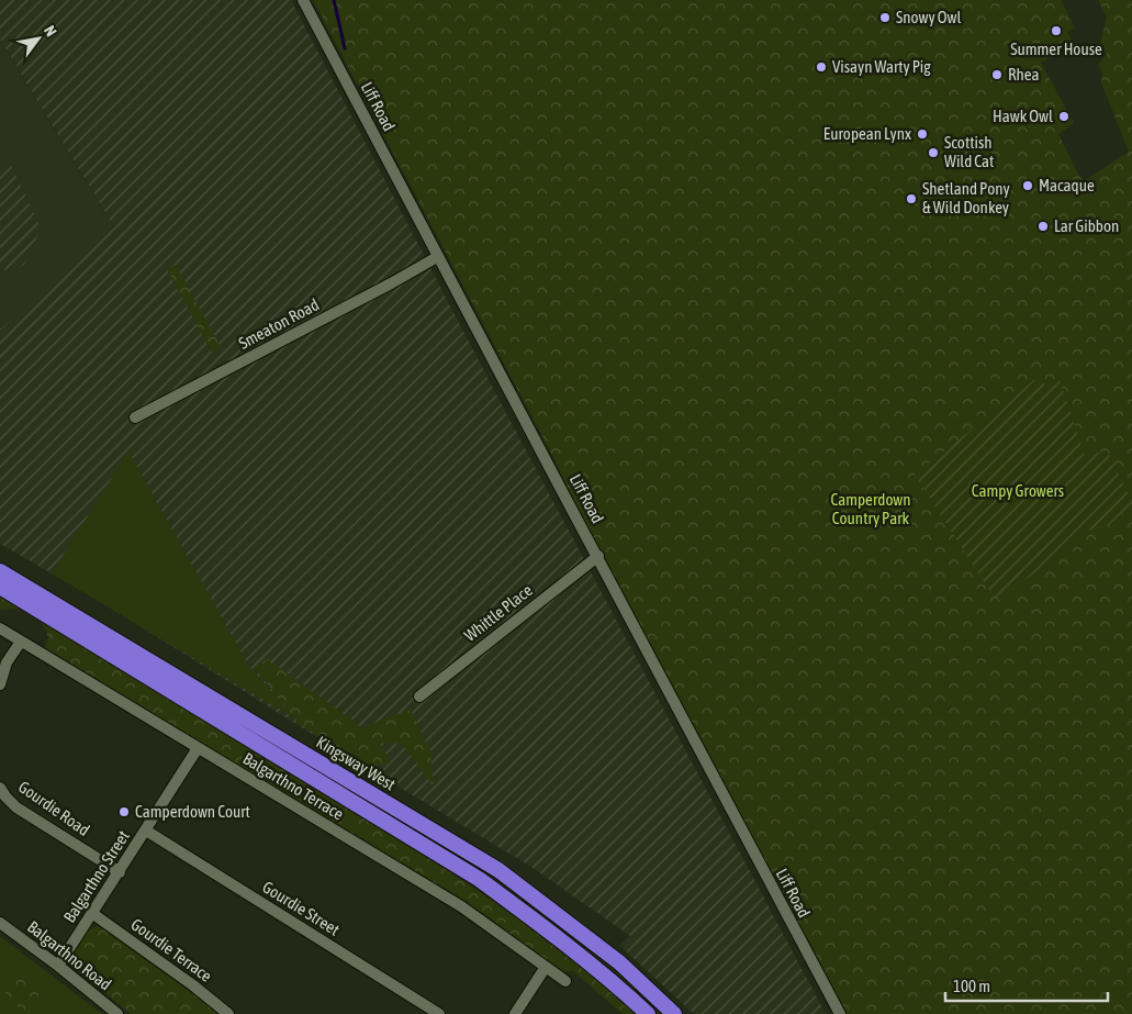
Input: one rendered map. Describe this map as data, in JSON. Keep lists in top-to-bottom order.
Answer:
{
  "streets": {
    "highway": ["Kingsway West"],
    "street": [
      "Liff Road",
      "Smeaton Road",
      "Whittle Place",
      "Balgarthno Terrace",
      "Gourdie Road",
      "Balgarthno Street",
      "Gourdie Street",
      "Gourdie Terrace",
      "Balgarthno Road"
    ]
  },
  "crossings": [
    ["Liff Road", "Smeaton Road"],
    ["Liff Road", "Whittle Place"],
    ["Balgarthno Terrace", "Balgarthno Street"],
    ["Gourdie Road", "Balgarthno Street"],
    ["Balgarthno Street", "Gourdie Street"],
    ["Balgarthno Street", "Gourdie Terrace"],
    ["Balgarthno Street", "Balgarthno Road"]
  ],
  "parks": ["Campy Growers", "Camperdown Country Park"],
  "places": [
    "Snowy Owl",
    "Summer House",
    "Visayn Warty Pig",
    "Rhea",
    "Hawk Owl",
    "European Lynx",
    "Scottish Wild Cat",
    "Macaque",
    "Shetland Pony & Wild Donkey",
    "Lar Gibbon",
    "Camperdown Court"
  ],
  "scale_bar": "100 m",
  "north": "top right"
}
